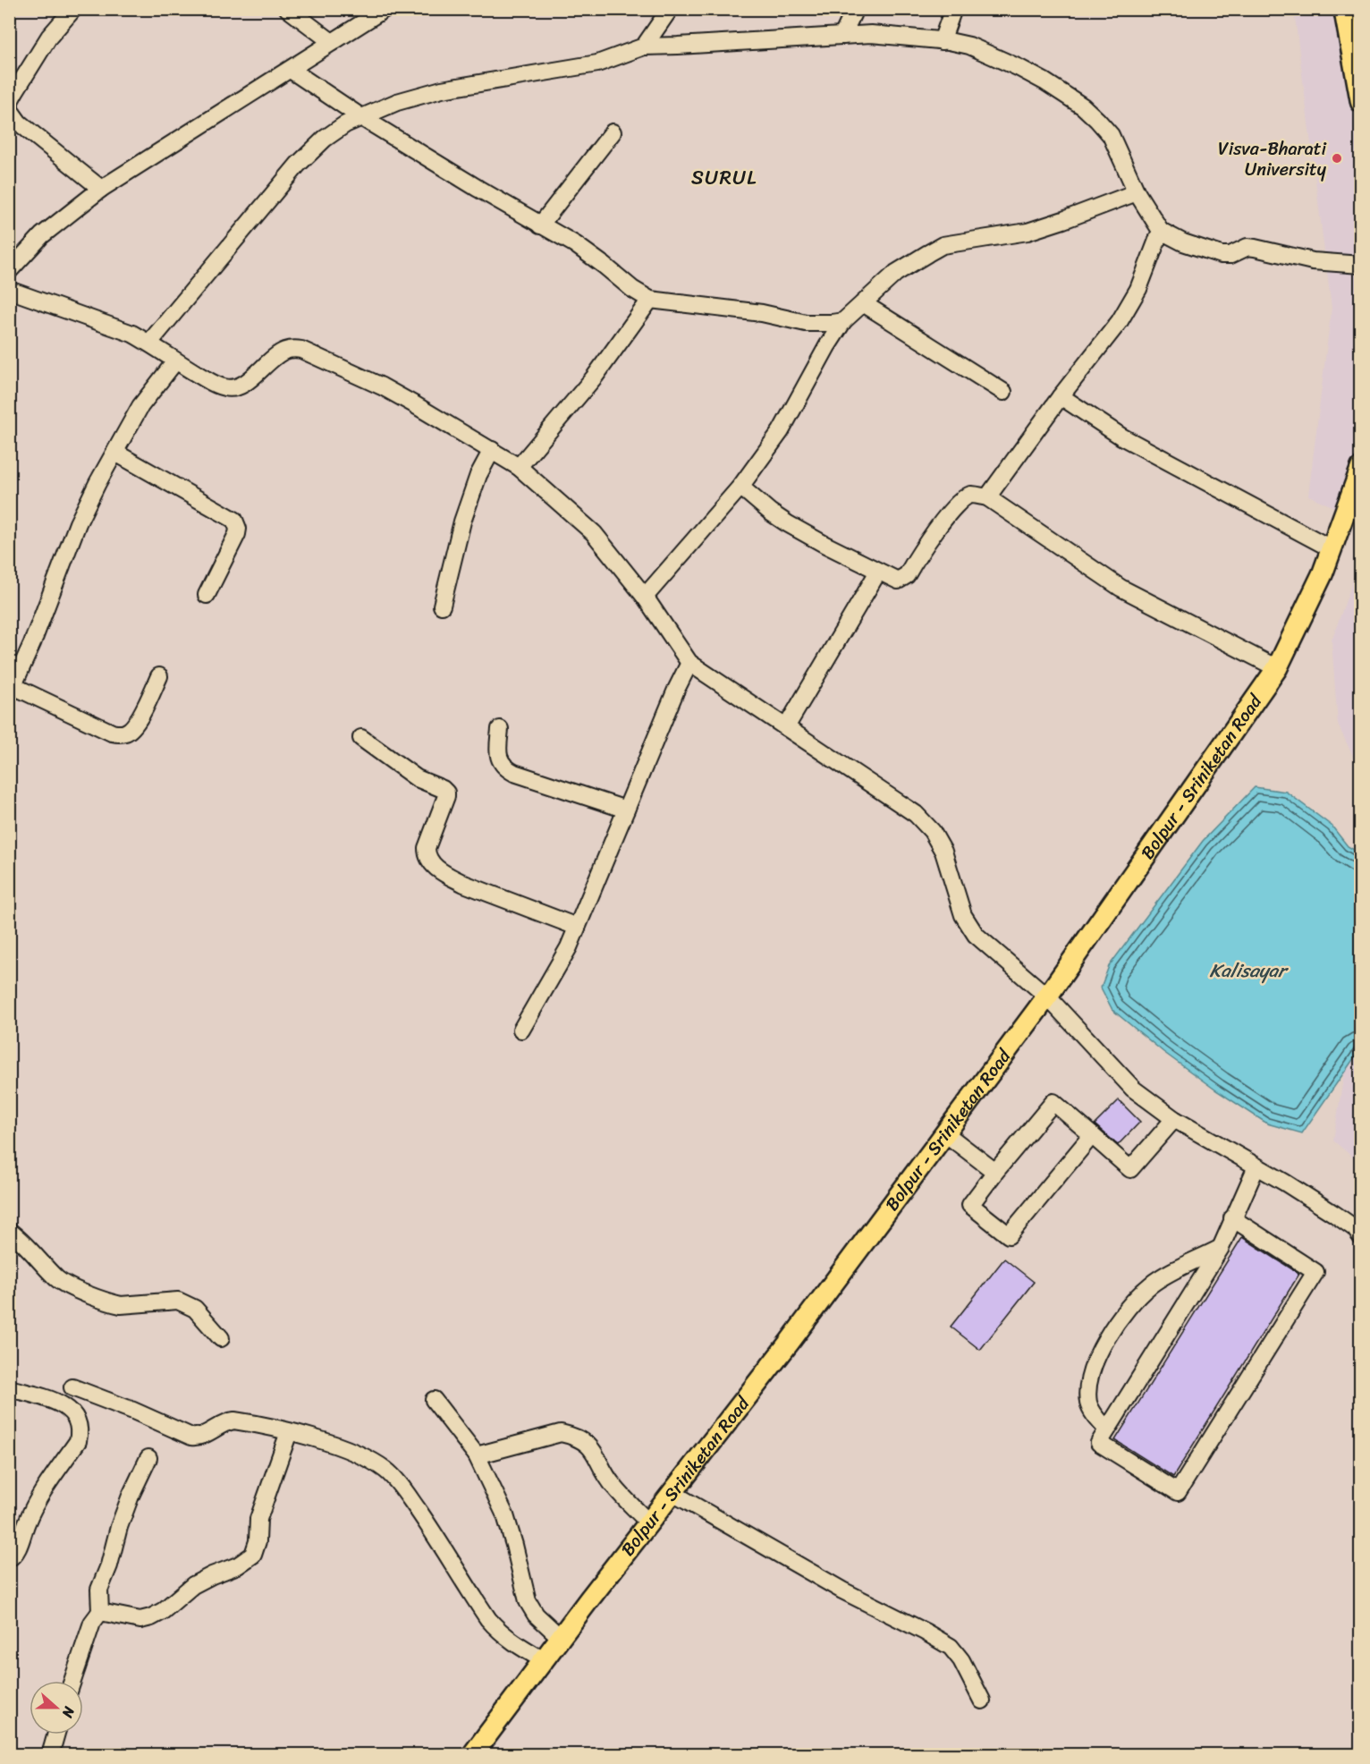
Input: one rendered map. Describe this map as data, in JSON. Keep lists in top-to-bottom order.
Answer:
{
  "streets": {
    "main road": ["Bolpur - Sriniketan Road"]
  },
  "districts": ["SURUL"],
  "water": ["Kalisayar"],
  "places": ["Visva-Bharati University"],
  "north": "right"
}
